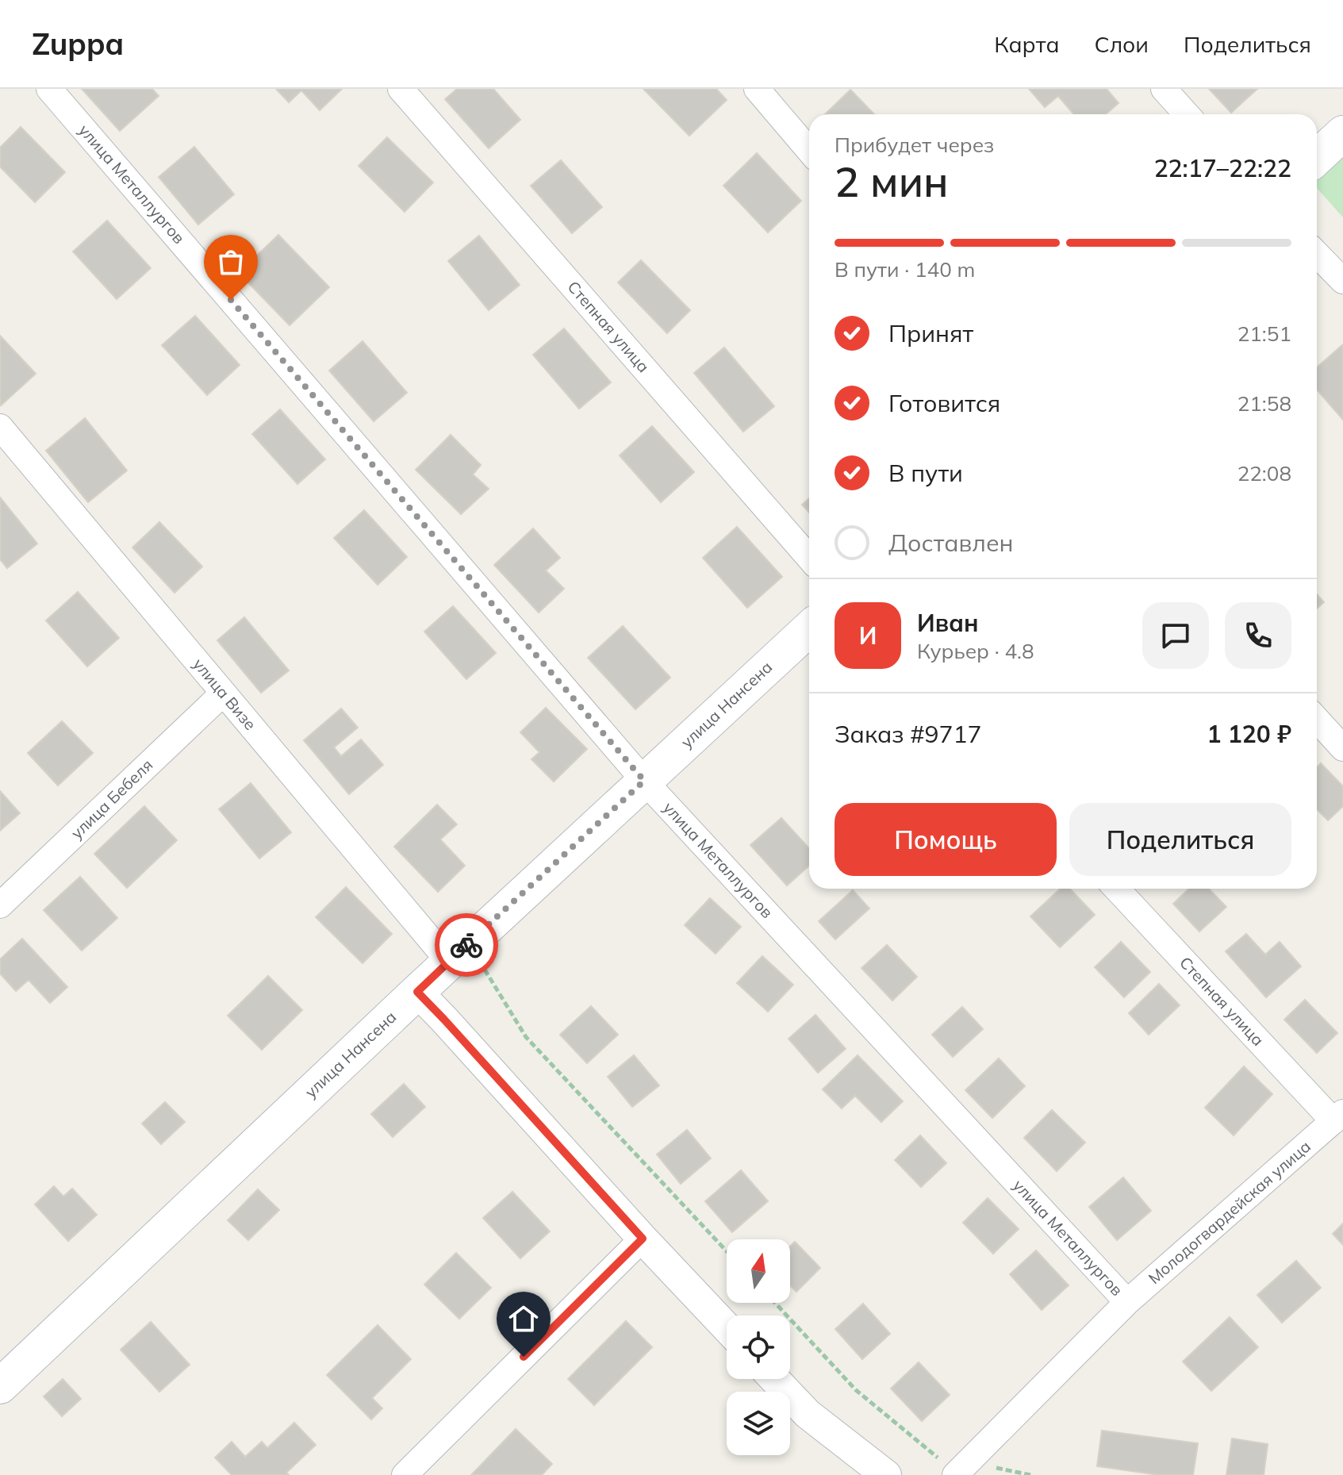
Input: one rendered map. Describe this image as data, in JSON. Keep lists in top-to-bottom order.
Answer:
{
  "streets": {
    "main road": ["улица Нансена"],
    "street": [
      "улица Металлургов",
      "Степная улица",
      "улица Визе",
      "улица Бебеля",
      "Молодогвардейская улица"
    ]
  },
  "crossings": [
    ["улица Металлургов", "улица Нансена"],
    ["улица Металлургов", "Молодогвардейская улица"],
    ["Степная улица", "Молодогвардейская улица"],
    ["улица Визе", "улица Нансена"],
    ["улица Визе", "улица Бебеля"]
  ],
  "north": "top",
  "page": {
    "header": "Zuppa",
    "nav": ["Карта", "Слои", "Поделиться"],
    "heading": ["2 мин", "Прибудет через", "22:17–22:22"],
    "panel": [
      "Иван",
      "Курьер · 4.8",
      "Заказ #9717",
      "1 120 ₽"
    ],
    "bar": "В пути · 140 m",
    "list": [
      ["Принят", "21:51"],
      ["Готовится", "21:58"],
      ["В пути", "22:08"],
      "Доставлен"
    ],
    "round": "И",
    "buttons": ["Помощь", "Поделиться"]
  }
}
